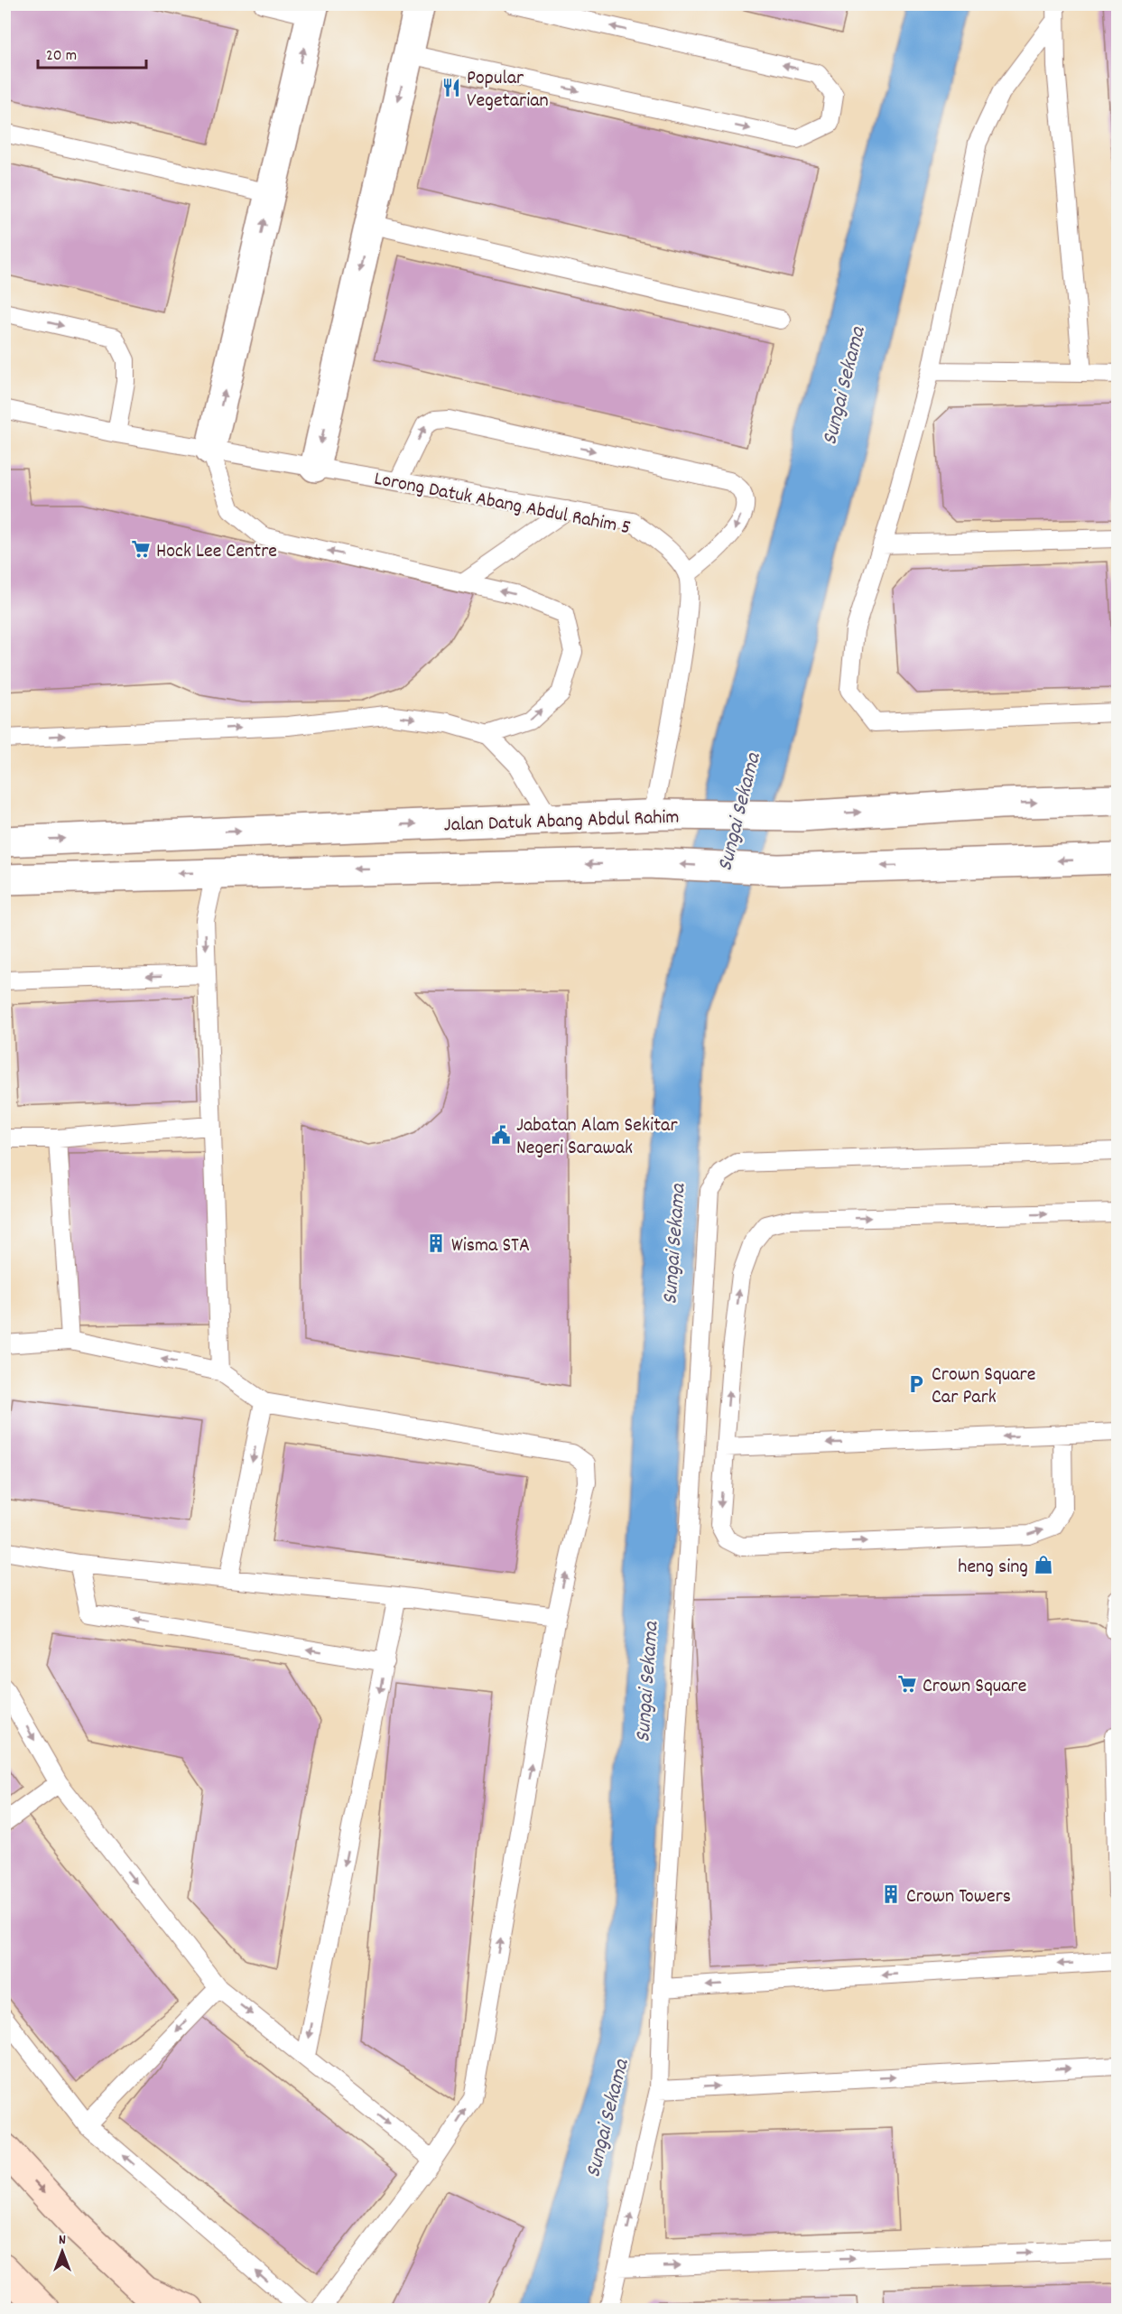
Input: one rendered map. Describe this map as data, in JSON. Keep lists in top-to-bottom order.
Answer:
{
  "streets": {
    "street": ["Jalan Datuk Abang Abdul Rahim"],
    "lane": ["Lorong Datuk Abang Abdul Rahim 5"]
  },
  "water": ["Sungai Sekama"],
  "places": {
    "restaurant": ["Popular Vegetarian"],
    "supermarket": ["Hock Lee Centre", "Crown Square"],
    "public building": ["Jabatan Alam Sekitar Negeri Sarawak"],
    "building": ["Wisma STA", "Crown Towers"],
    "parking": ["Crown Square Car Park"],
    "shop": ["heng sing"]
  },
  "scale_bar": "20 m",
  "north": "top"
}
